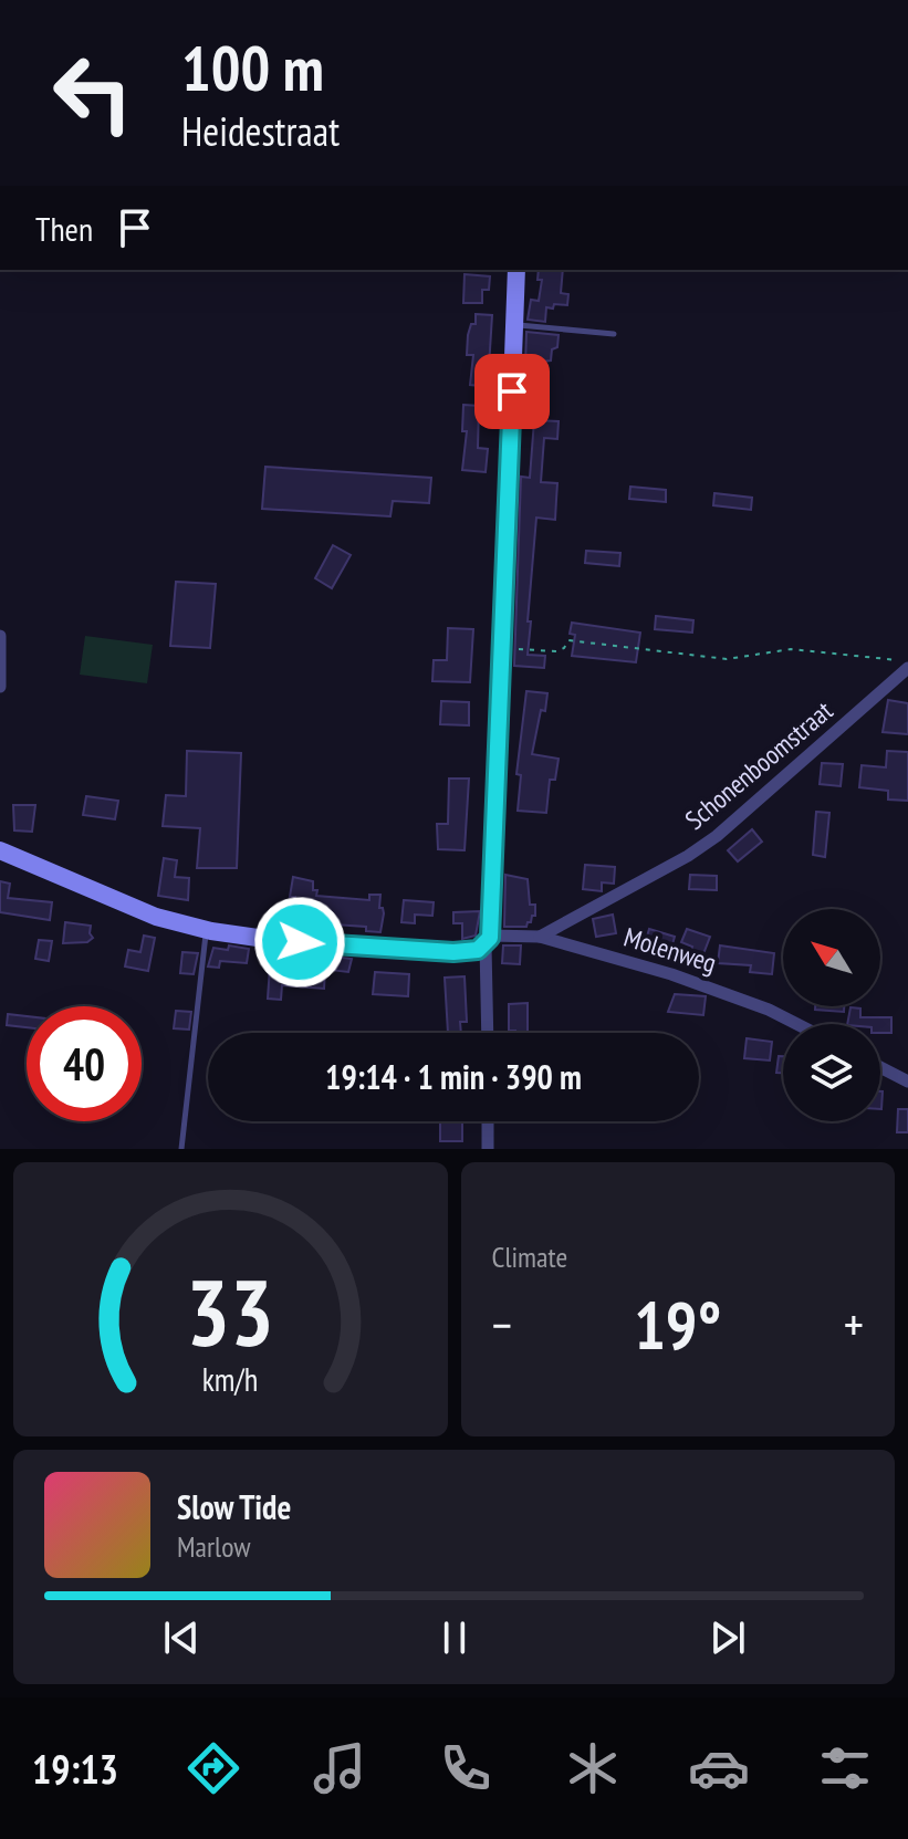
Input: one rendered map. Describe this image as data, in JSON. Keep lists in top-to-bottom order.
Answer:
{
  "streets": {
    "street": ["Schonenboomstraat", "Molenweg"]
  },
  "crossings": [
    ["Schonenboomstraat", "Molenweg"]
  ],
  "north": "top left",
  "page": {
    "turn": ["100 m", "Heidestraat"],
    "then": "Then",
    "limit": "40",
    "trip": "19:14 · 1 min · 390 m",
    "tile": "Climate",
    "heat": ["−", "19°", "+"],
    "song": ["Slow Tide", "Marlow"],
    "tabs": "19:13",
    "gauge": ["33", "km/h"]
  }
}
